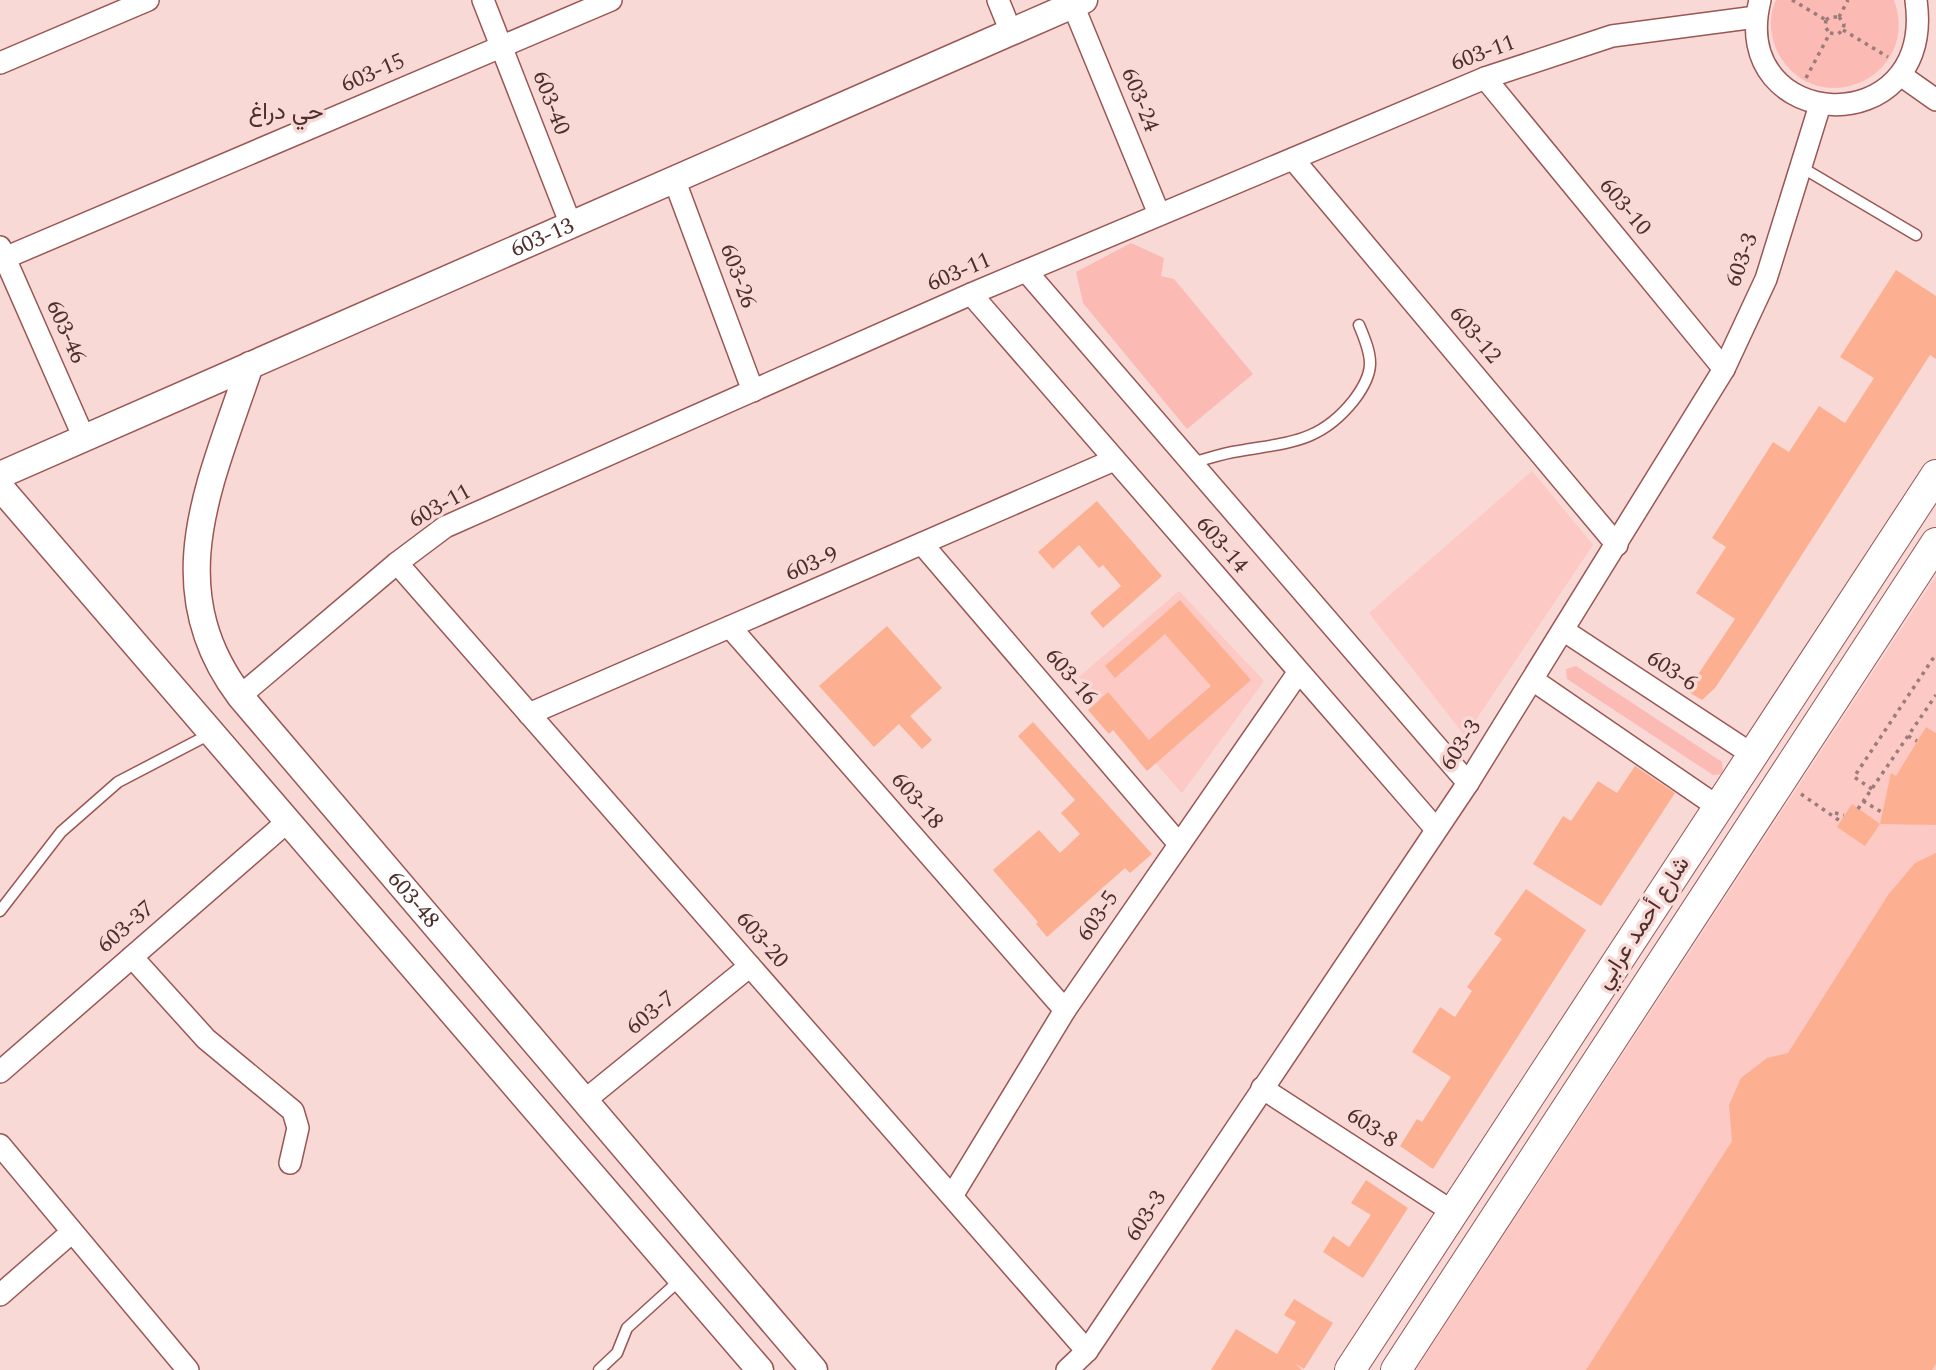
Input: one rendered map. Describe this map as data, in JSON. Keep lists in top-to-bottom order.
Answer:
{
  "streets": {
    "main road": ["شارع أحمد عرابي"],
    "street": [
      "603-11",
      "603-15",
      "603-24",
      "603-40",
      "603-10",
      "603-13",
      "603-3",
      "603-26",
      "603-46",
      "603-12",
      "603-14",
      "603-9",
      "603-6",
      "603-16",
      "603-18",
      "603-48",
      "603-5",
      "603-37",
      "603-20",
      "603-7",
      "603-8"
    ]
  },
  "crossings": [
    ["603-11", "603-24"],
    ["603-11", "603-10"],
    ["603-11", "603-26"],
    ["603-11", "603-12"],
    ["603-11", "603-14"],
    ["603-11", "603-48"],
    ["603-11", "603-20"],
    ["603-15", "603-40"],
    ["603-15", "603-46"],
    ["603-24", "603-13"],
    ["603-40", "603-13"],
    ["603-10", "603-3"],
    ["603-13", "603-26"],
    ["603-13", "603-46"],
    ["603-13", "603-48"],
    ["603-3", "603-12"],
    ["603-3", "603-14"],
    ["603-3", "603-6"],
    ["603-3", "603-20"],
    ["603-3", "603-8"],
    ["603-14", "603-9"],
    ["603-14", "603-5"],
    ["603-9", "603-16"],
    ["603-9", "603-18"],
    ["603-9", "603-20"],
    ["603-6", "شارع أحمد عرابي"],
    ["603-16", "603-5"],
    ["603-18", "603-5"],
    ["603-48", "603-37"],
    ["603-48", "603-7"],
    ["603-5", "603-20"],
    ["شارع أحمد عرابي", "603-8"],
    ["603-20", "603-7"]
  ],
  "districts": ["حي دراغ"]
}
